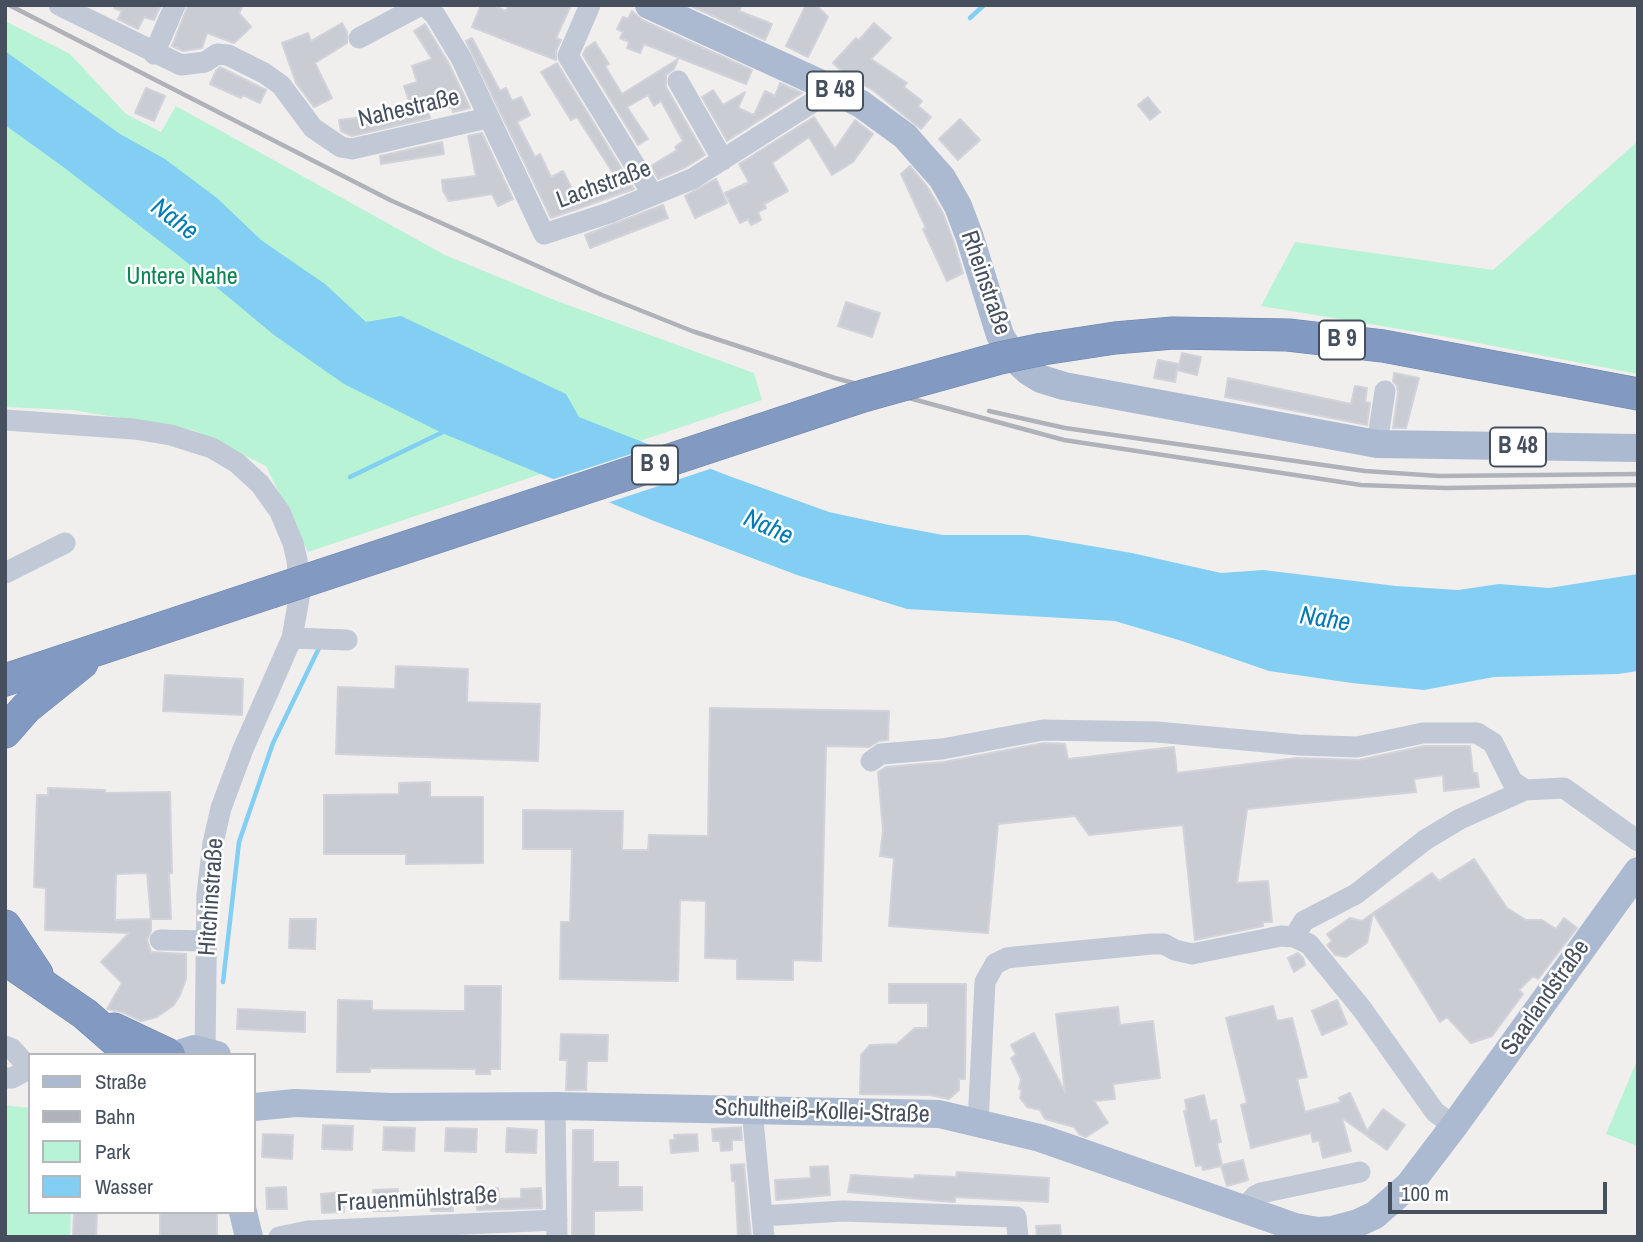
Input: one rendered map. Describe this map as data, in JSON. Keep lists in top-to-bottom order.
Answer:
{
  "streets": {
    "highway": ["B 9"],
    "main road": [
      "B 48",
      "Rheinstraße",
      "Saarlandstraße",
      "Schultheiß-Kollei-Straße"
    ],
    "street": [
      "Nahestraße",
      "Lachstraße",
      "Hitchinstraße",
      "Frauenmühlstraße"
    ]
  },
  "crossings": [
    ["B 48", "Rheinstraße"],
    ["Nahestraße", "Lachstraße"],
    ["Lachstraße", "Rheinstraße"],
    ["Saarlandstraße", "Schultheiß-Kollei-Straße"]
  ],
  "water": ["Nahe"],
  "parks": ["Untere Nahe"],
  "legend": [
    "Straße",
    "Bahn",
    "Park",
    "Wasser"
  ],
  "scale_bar": "100 m"
}
